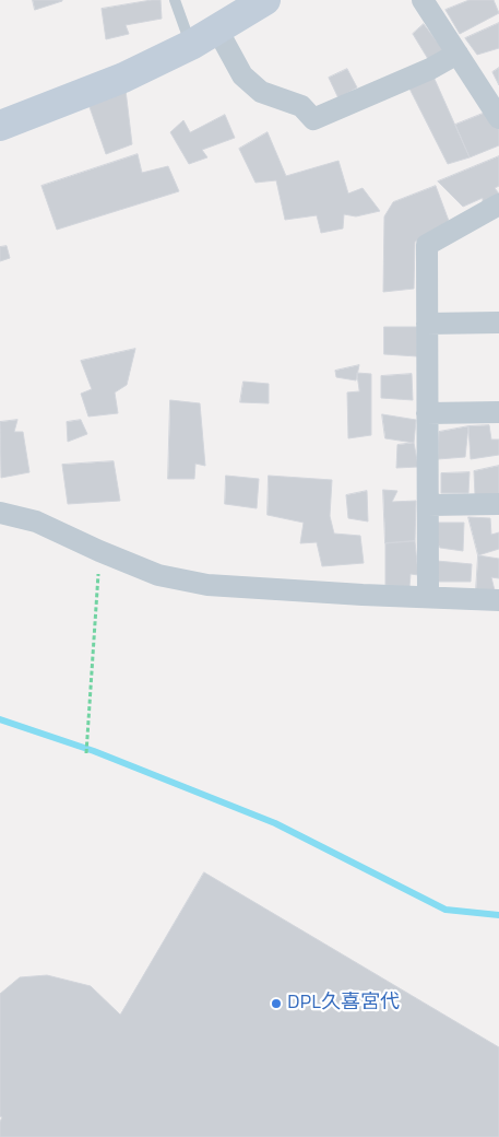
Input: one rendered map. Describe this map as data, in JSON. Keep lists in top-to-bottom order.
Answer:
{
  "places": ["DPL久喜宮代"]
}
